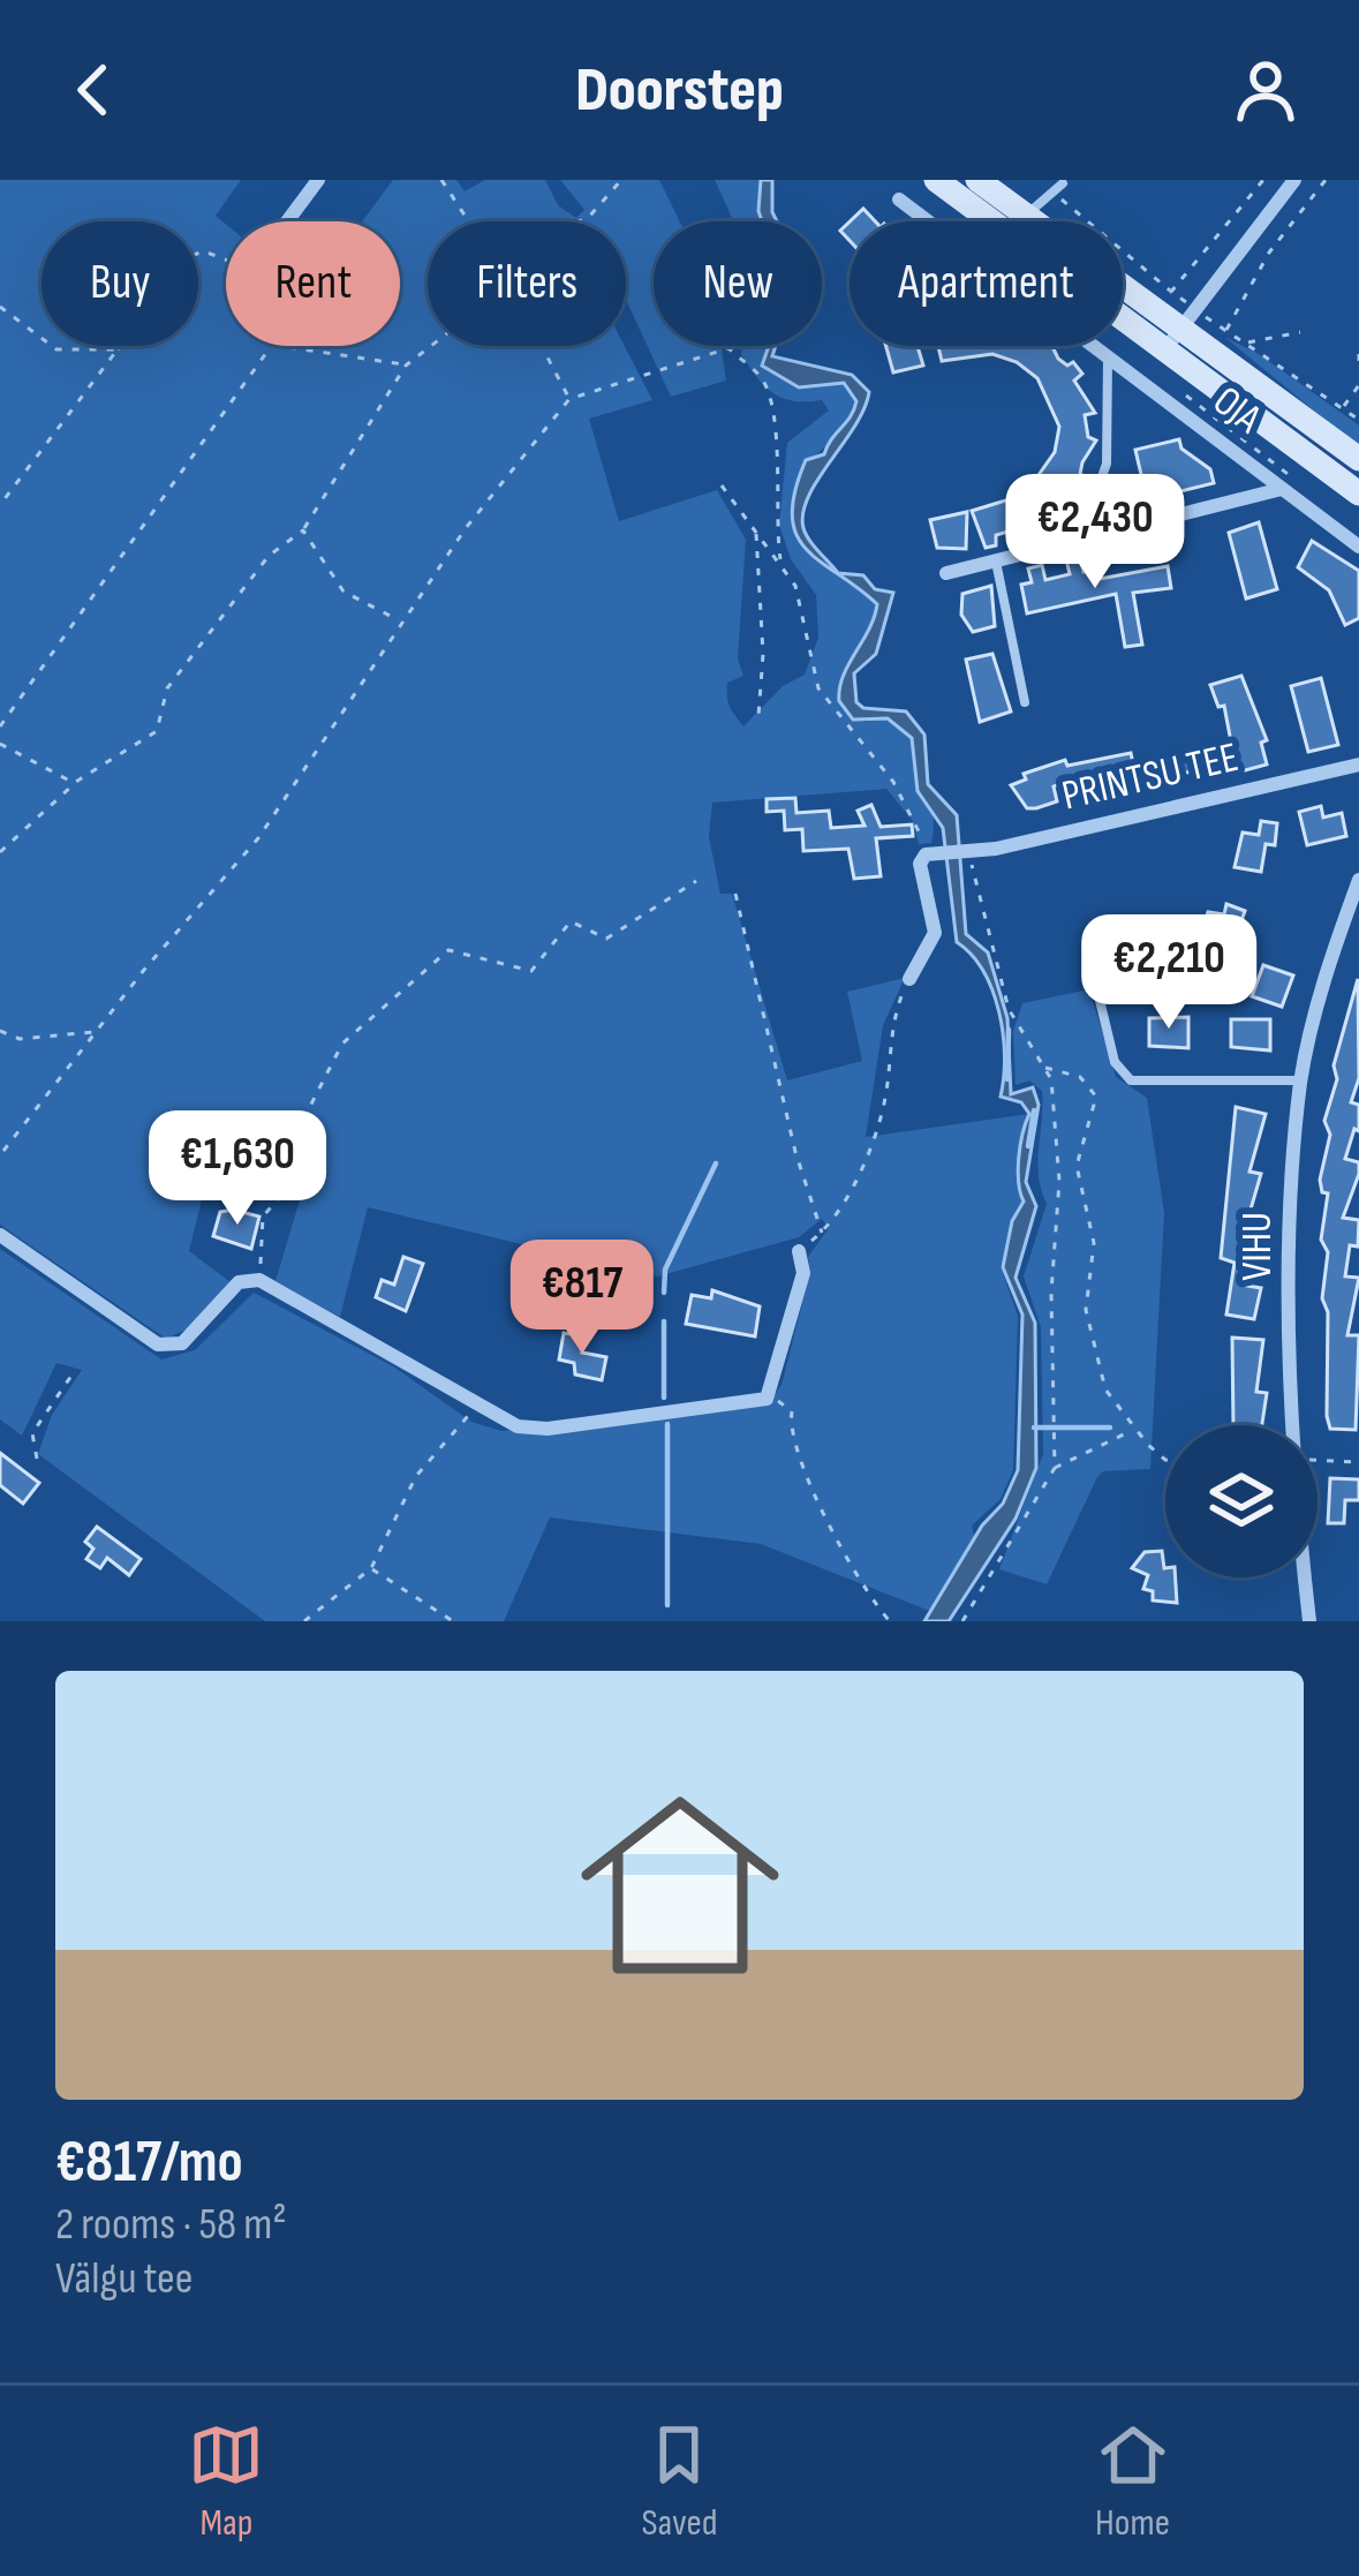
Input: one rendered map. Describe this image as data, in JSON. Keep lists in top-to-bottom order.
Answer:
{
  "streets": {
    "street": ["OJA", "PRINTSU TEE", "VIHU"]
  },
  "page": {
    "header": "Doorstep",
    "chip": [
      "Buy",
      "Rent",
      "Filters",
      "New",
      "Apartment"
    ],
    "price": [
      "€2,430",
      "€2,210",
      "€1,630",
      "€817"
    ],
    "list": [
      {
        "name": "€817/mo",
        "note": "2 rooms · 58 m² · Välgu tee"
      }
    ],
    "tabs": ["Map", "Saved", "Home"]
  }
}
